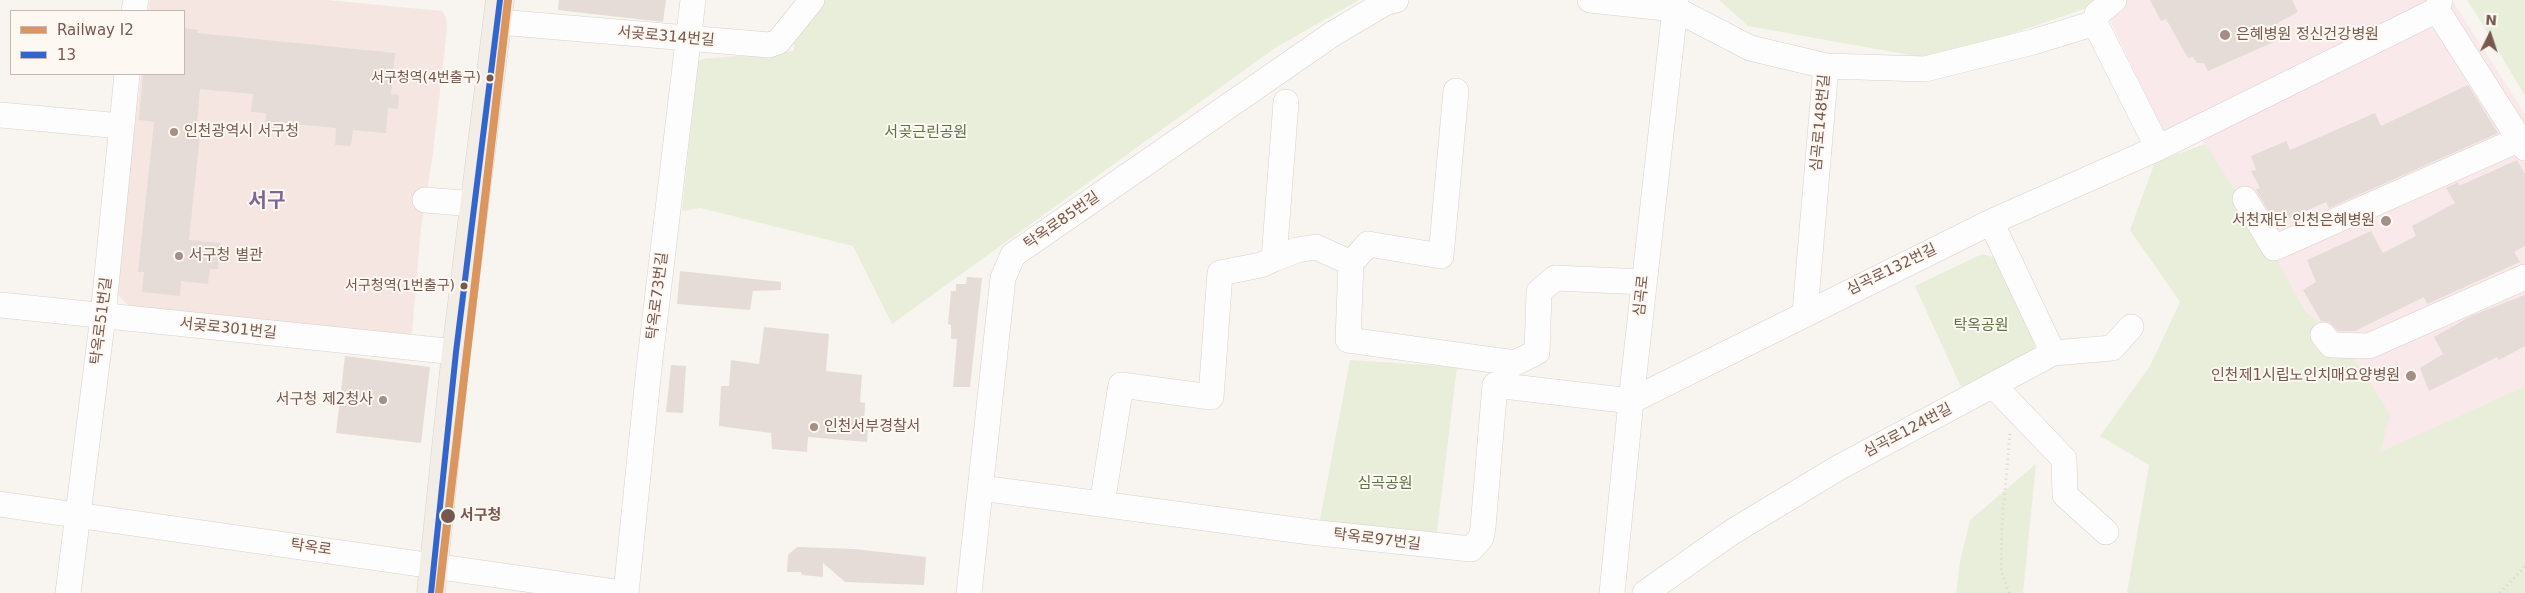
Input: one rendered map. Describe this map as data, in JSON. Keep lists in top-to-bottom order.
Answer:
{
  "streets": {
    "street": [
      "서곶로314번길",
      "심곡로148번길",
      "탁옥로85번길",
      "심곡로132번길",
      "탁옥로73번길",
      "심곡로",
      "탁옥로51번길",
      "서곶로301번길",
      "심곡로124번길",
      "탁옥로97번길",
      "탁옥로"
    ]
  },
  "crossings": [
    ["서곶로314번길", "탁옥로73번길"],
    ["심곡로148번길", "심곡로132번길"],
    ["심곡로148번길", "심곡로"],
    ["탁옥로85번길", "탁옥로97번길"],
    ["심곡로132번길", "심곡로"],
    ["심곡로132번길", "탁옥로97번길"],
    ["탁옥로73번길", "탁옥로"],
    ["심곡로", "탁옥로97번길"],
    ["탁옥로51번길", "서곶로301번길"],
    ["탁옥로51번길", "탁옥로"]
  ],
  "districts": ["서구"],
  "parks": ["서곶근린공원", "탁옥공원", "심곡공원"],
  "places": [
    "은혜병원 정신건강병원",
    "서구청역(4번출구)",
    "인천광역시 서구청",
    "서천재단 인천은혜병원",
    "서구청 별관",
    "서구청역(1번출구)",
    "인천제1시립노인치매요양병원",
    "서구청 제2청사",
    "인천서부경찰서",
    "서구청"
  ],
  "lines": ["rail line I2", "transit line 13"],
  "legend": ["Railway I2", "13"],
  "north": "top"
}
